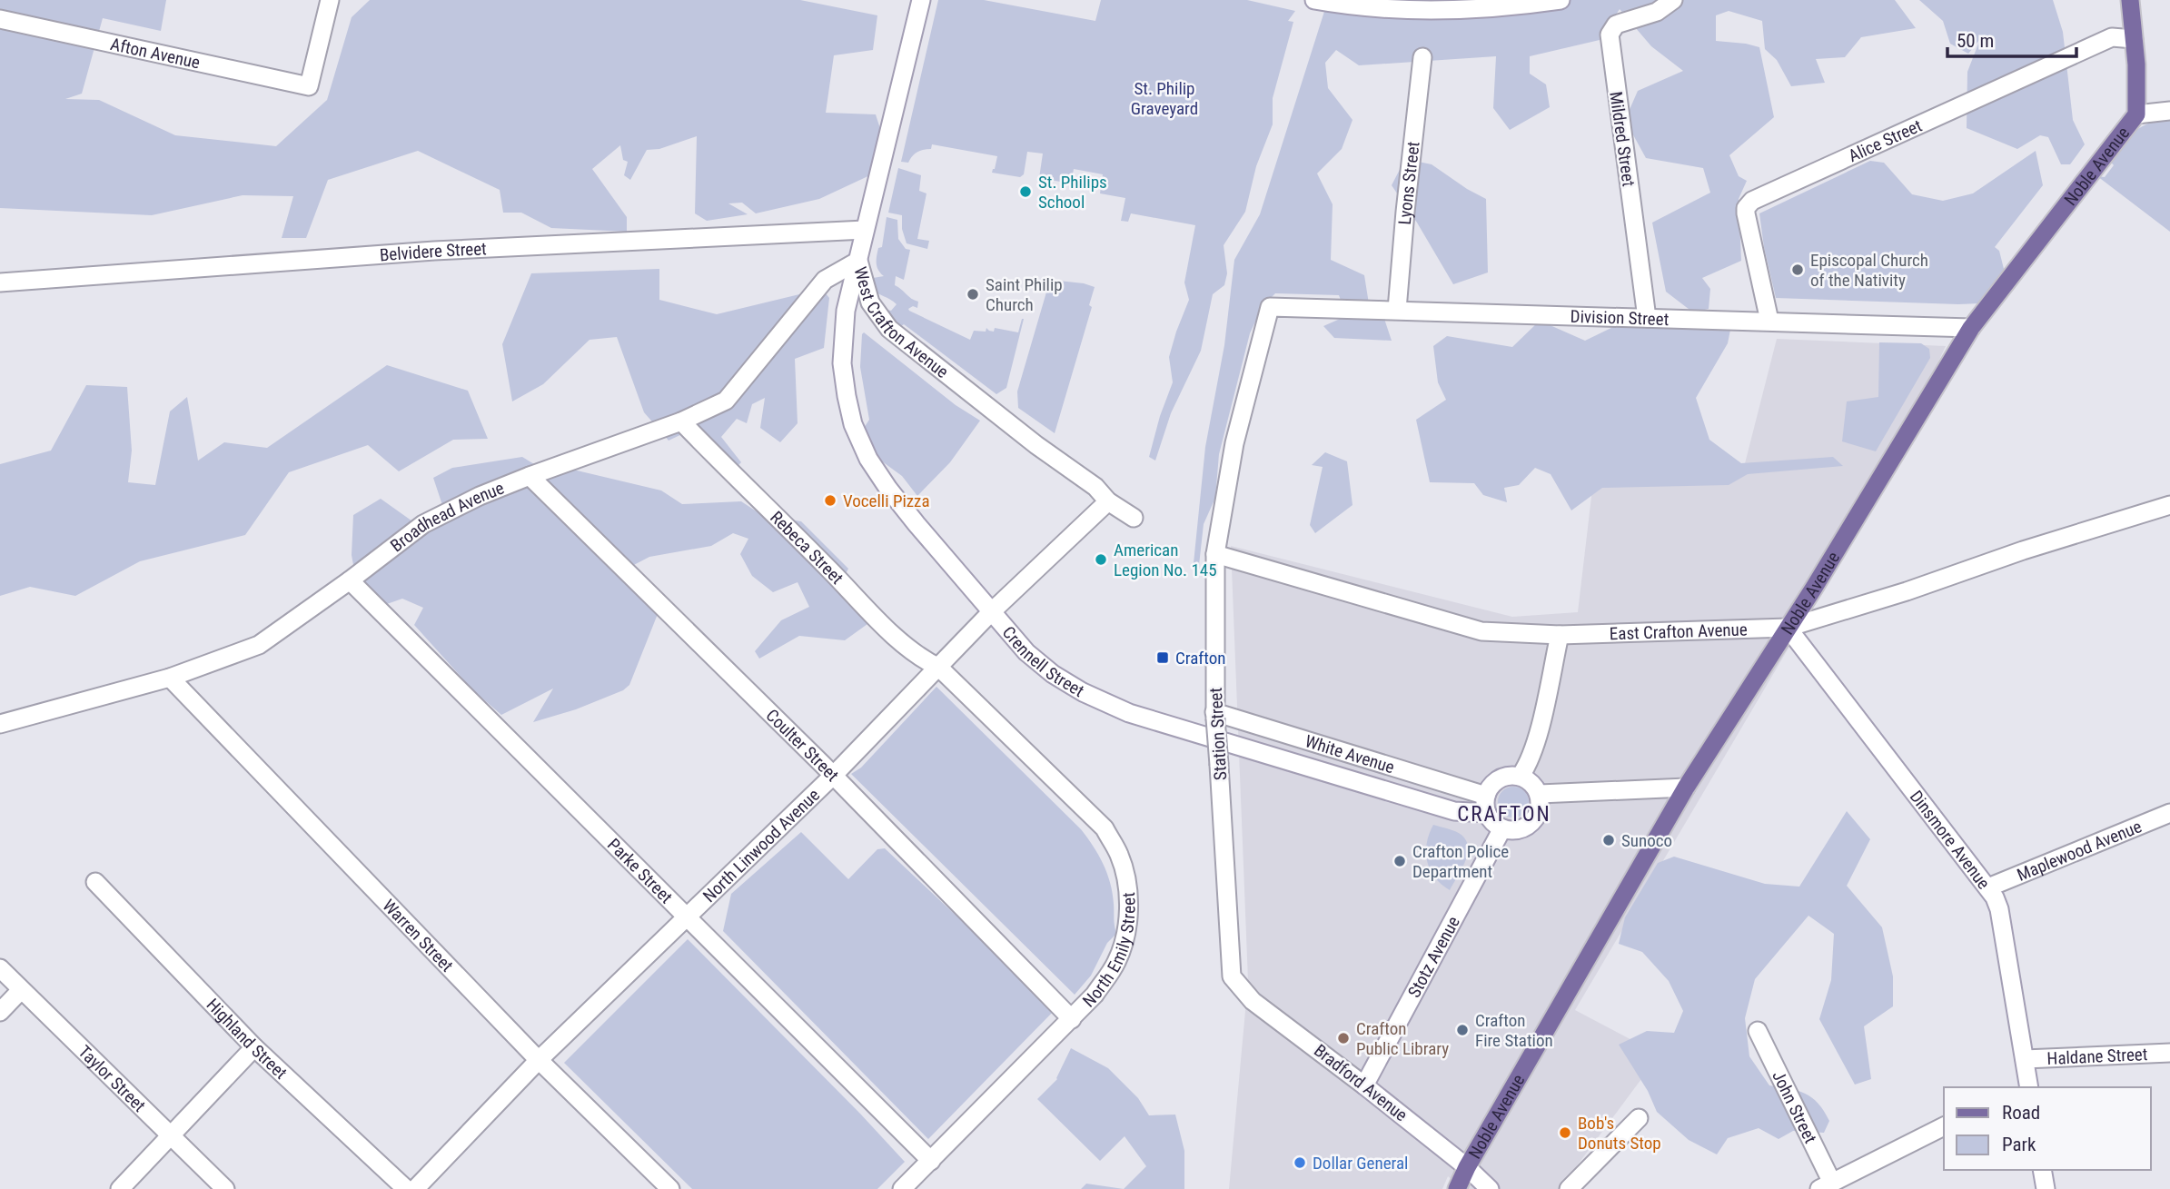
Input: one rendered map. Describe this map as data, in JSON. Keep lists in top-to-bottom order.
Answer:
{
  "streets": {
    "main road": ["Noble Avenue"],
    "street": [
      "Afton Avenue",
      "Mildred Street",
      "Alice Street",
      "Lyons Street",
      "Belvidere Street",
      "Division Street",
      "West Crafton Avenue",
      "Broadhead Avenue",
      "Rebeca Street",
      "East Crafton Avenue",
      "Crennell Street",
      "Station Street",
      "Coulter Street",
      "White Avenue",
      "Dinsmore Avenue",
      "North Linwood Avenue",
      "Maplewood Avenue",
      "Parke Street",
      "Warren Street",
      "North Emily Street",
      "Stotz Avenue",
      "Highland Street",
      "Haldane Street",
      "Taylor Street",
      "Bradford Avenue",
      "John Street"
    ]
  },
  "crossings": [
    ["Mildred Street", "Division Street"],
    ["Alice Street", "Noble Avenue"],
    ["Alice Street", "Division Street"],
    ["Noble Avenue", "Division Street"],
    ["Noble Avenue", "East Crafton Avenue"],
    ["Noble Avenue", "Dinsmore Avenue"],
    ["Noble Avenue", "Bradford Avenue"],
    ["Lyons Street", "Division Street"],
    ["Belvidere Street", "West Crafton Avenue"],
    ["Division Street", "Station Street"],
    ["West Crafton Avenue", "Broadhead Avenue"],
    ["West Crafton Avenue", "Crennell Street"],
    ["West Crafton Avenue", "North Linwood Avenue"],
    ["Broadhead Avenue", "Rebeca Street"],
    ["Broadhead Avenue", "Crennell Street"],
    ["Broadhead Avenue", "Coulter Street"],
    ["Broadhead Avenue", "Parke Street"],
    ["Broadhead Avenue", "Warren Street"],
    ["Rebeca Street", "North Linwood Avenue"],
    ["Rebeca Street", "North Emily Street"],
    ["East Crafton Avenue", "Station Street"],
    ["East Crafton Avenue", "Dinsmore Avenue"],
    ["Crennell Street", "White Avenue"],
    ["Crennell Street", "North Linwood Avenue"],
    ["Crennell Street", "Stotz Avenue"],
    ["Station Street", "White Avenue"],
    ["Station Street", "Bradford Avenue"],
    ["Coulter Street", "North Linwood Avenue"],
    ["Coulter Street", "North Emily Street"],
    ["White Avenue", "Stotz Avenue"],
    ["Dinsmore Avenue", "Maplewood Avenue"],
    ["Dinsmore Avenue", "Haldane Street"],
    ["North Linwood Avenue", "Parke Street"],
    ["North Linwood Avenue", "Warren Street"],
    ["North Linwood Avenue", "North Emily Street"],
    ["Parke Street", "North Emily Street"],
    ["Stotz Avenue", "Bradford Avenue"]
  ],
  "districts": ["CRAFTON"],
  "parks": ["St. Philip Graveyard"],
  "places": {
    "other": [
      "St. Philips School",
      "Episcopal Church of the Nativity",
      "Saint Philip Church",
      "Vocelli Pizza",
      "American Legion No. 145",
      "Sunoco",
      "Crafton Police Department",
      "Crafton Fire Station",
      "Crafton Public Library",
      "Bob's Donuts Stop",
      "Dollar General"
    ],
    "transit": ["Crafton"]
  },
  "legend": ["Road", "Park"],
  "scale_bar": "50 m"
}
